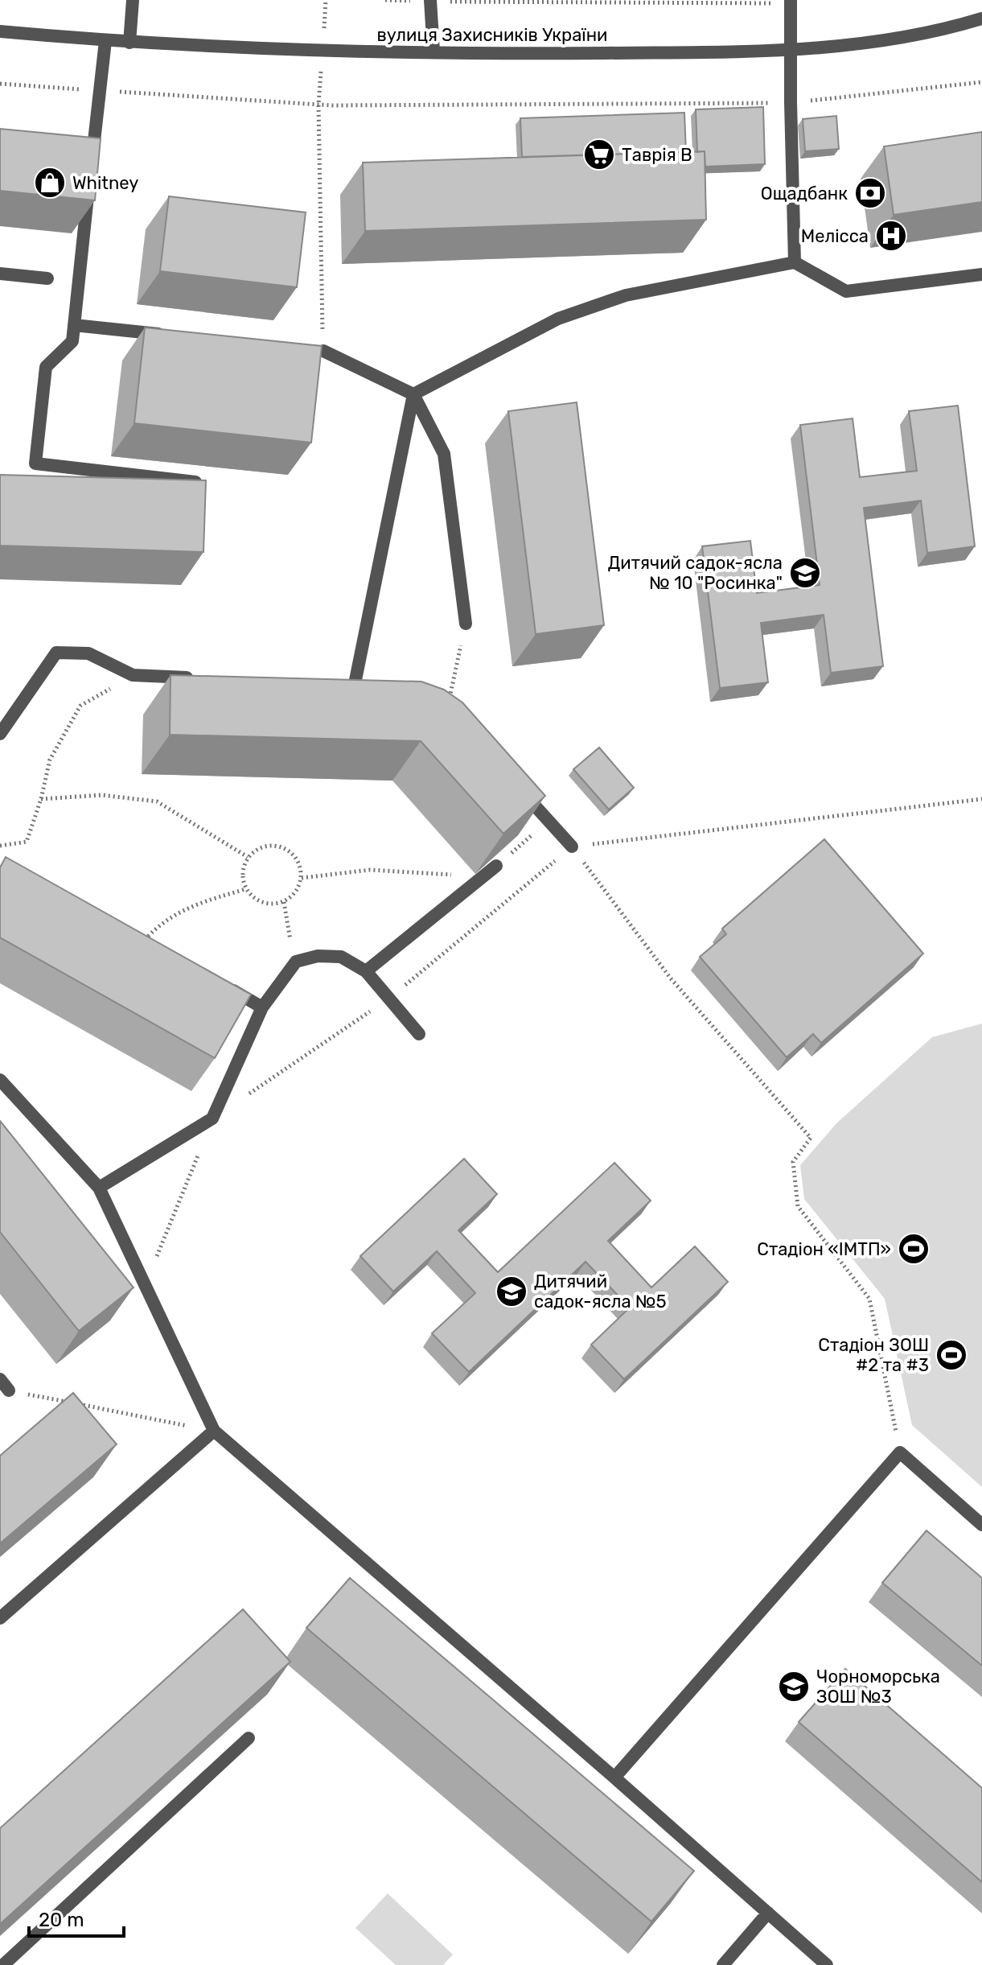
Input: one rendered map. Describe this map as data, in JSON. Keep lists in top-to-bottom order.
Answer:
{
  "streets": {
    "street": ["вулиця Захисників України"]
  },
  "places": {
    "supermarket": ["Таврія В"],
    "shop": ["Whitney"],
    "bank": ["Ощадбанк"],
    "hospital": ["Мелісса"],
    "school or university": ["Дитячий садок-ясла № 10 \"Росинка\"", "Дитячий садок-ясла №5", "Чорноморська ЗОШ №3"],
    "sports": ["Стадіон «ІМТП»", "Стадіон ЗОШ #2 та #3"]
  },
  "scale_bar": "20 m"
}
